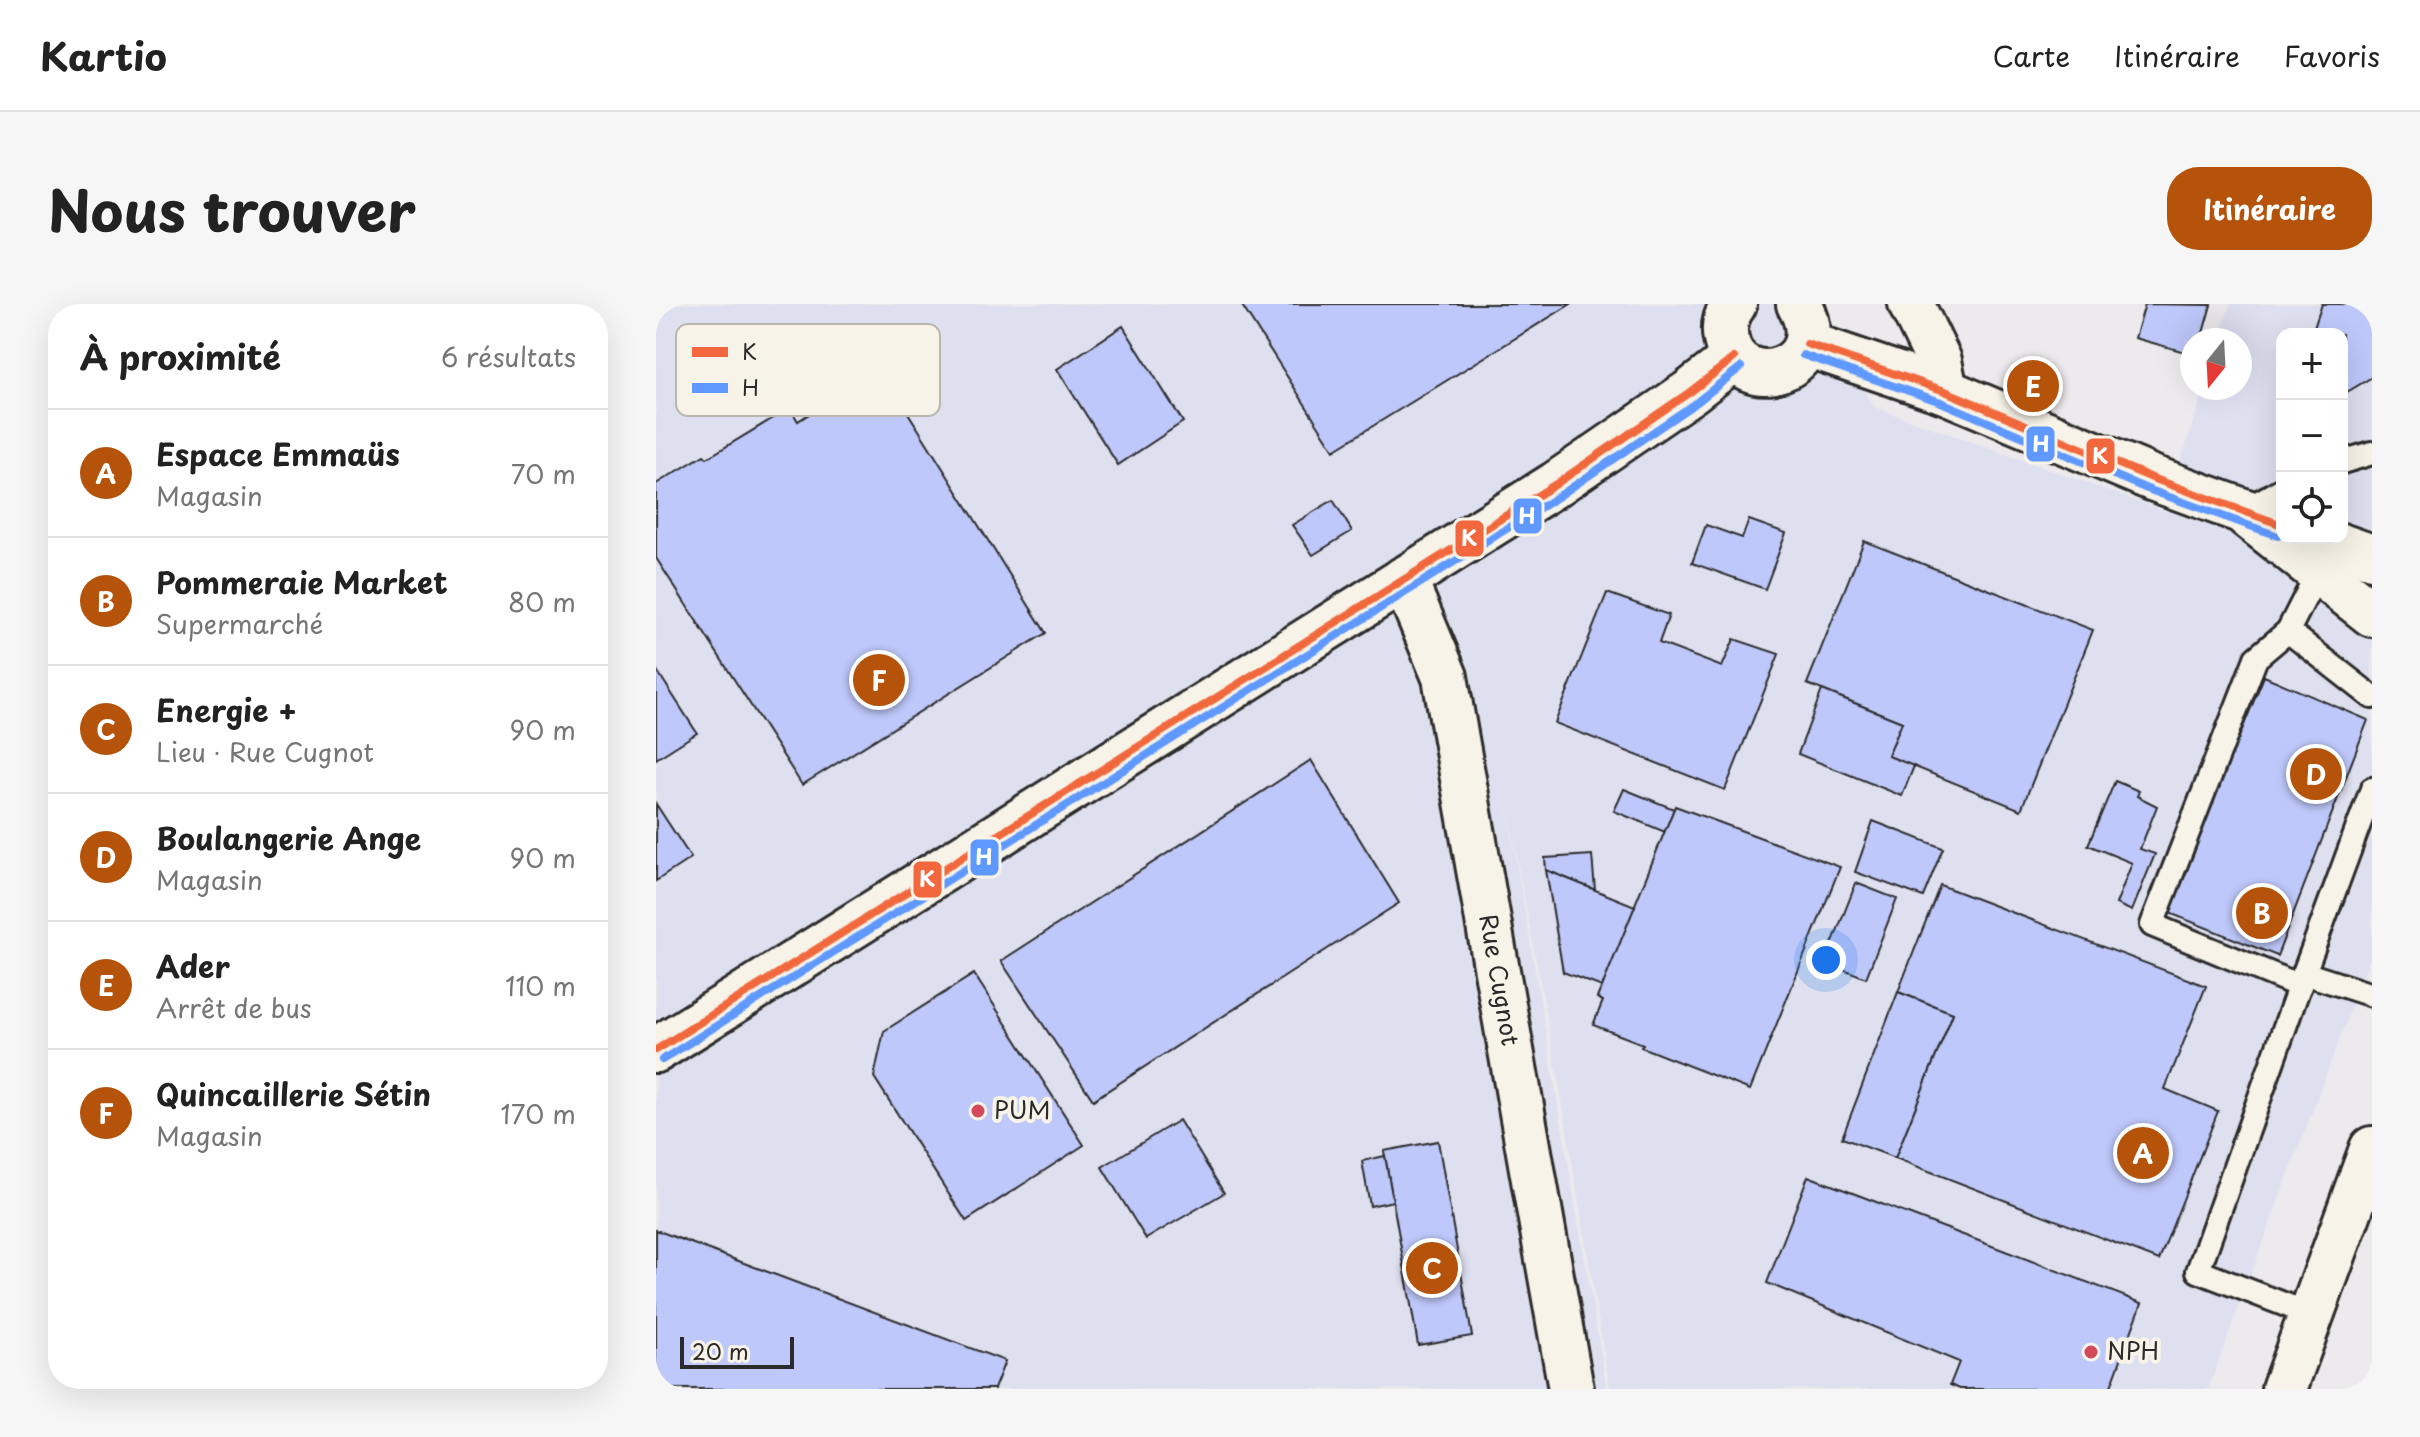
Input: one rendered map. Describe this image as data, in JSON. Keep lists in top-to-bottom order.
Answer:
{
  "streets": {
    "street": ["Rue Cugnot"]
  },
  "places": ["PUM", "NPH"],
  "lines": ["transit line K", "transit line H"],
  "legend": ["K", "H"],
  "scale_bar": "20 m",
  "north": "bottom",
  "page": {
    "header": "Kartio",
    "nav": ["Carte", "Itinéraire", "Favoris"],
    "title": "Nous trouver",
    "buttons": "Itinéraire",
    "heading": ["À proximité", "6 résultats"],
    "map_buttons": ["+", "−"],
    "pins": [
      "E",
      "F",
      "D",
      "B",
      "A",
      "C"
    ],
    "list": [
      {
        "mark": "A",
        "name": "Espace Emmaüs",
        "note": "Magasin",
        "value": "70 m"
      },
      {
        "mark": "B",
        "name": "Pommeraie Market",
        "note": "Supermarché",
        "value": "80 m"
      },
      {
        "mark": "C",
        "name": "Energie +",
        "note": "Lieu · Rue Cugnot",
        "value": "90 m"
      },
      {
        "mark": "D",
        "name": "Boulangerie Ange",
        "note": "Magasin",
        "value": "90 m"
      },
      {
        "mark": "E",
        "name": "Ader",
        "note": "Arrêt de bus",
        "value": "110 m"
      },
      {
        "mark": "F",
        "name": "Quincaillerie Sétin",
        "note": "Magasin",
        "value": "170 m"
      }
    ],
    "scale": "20 m"
  }
}
